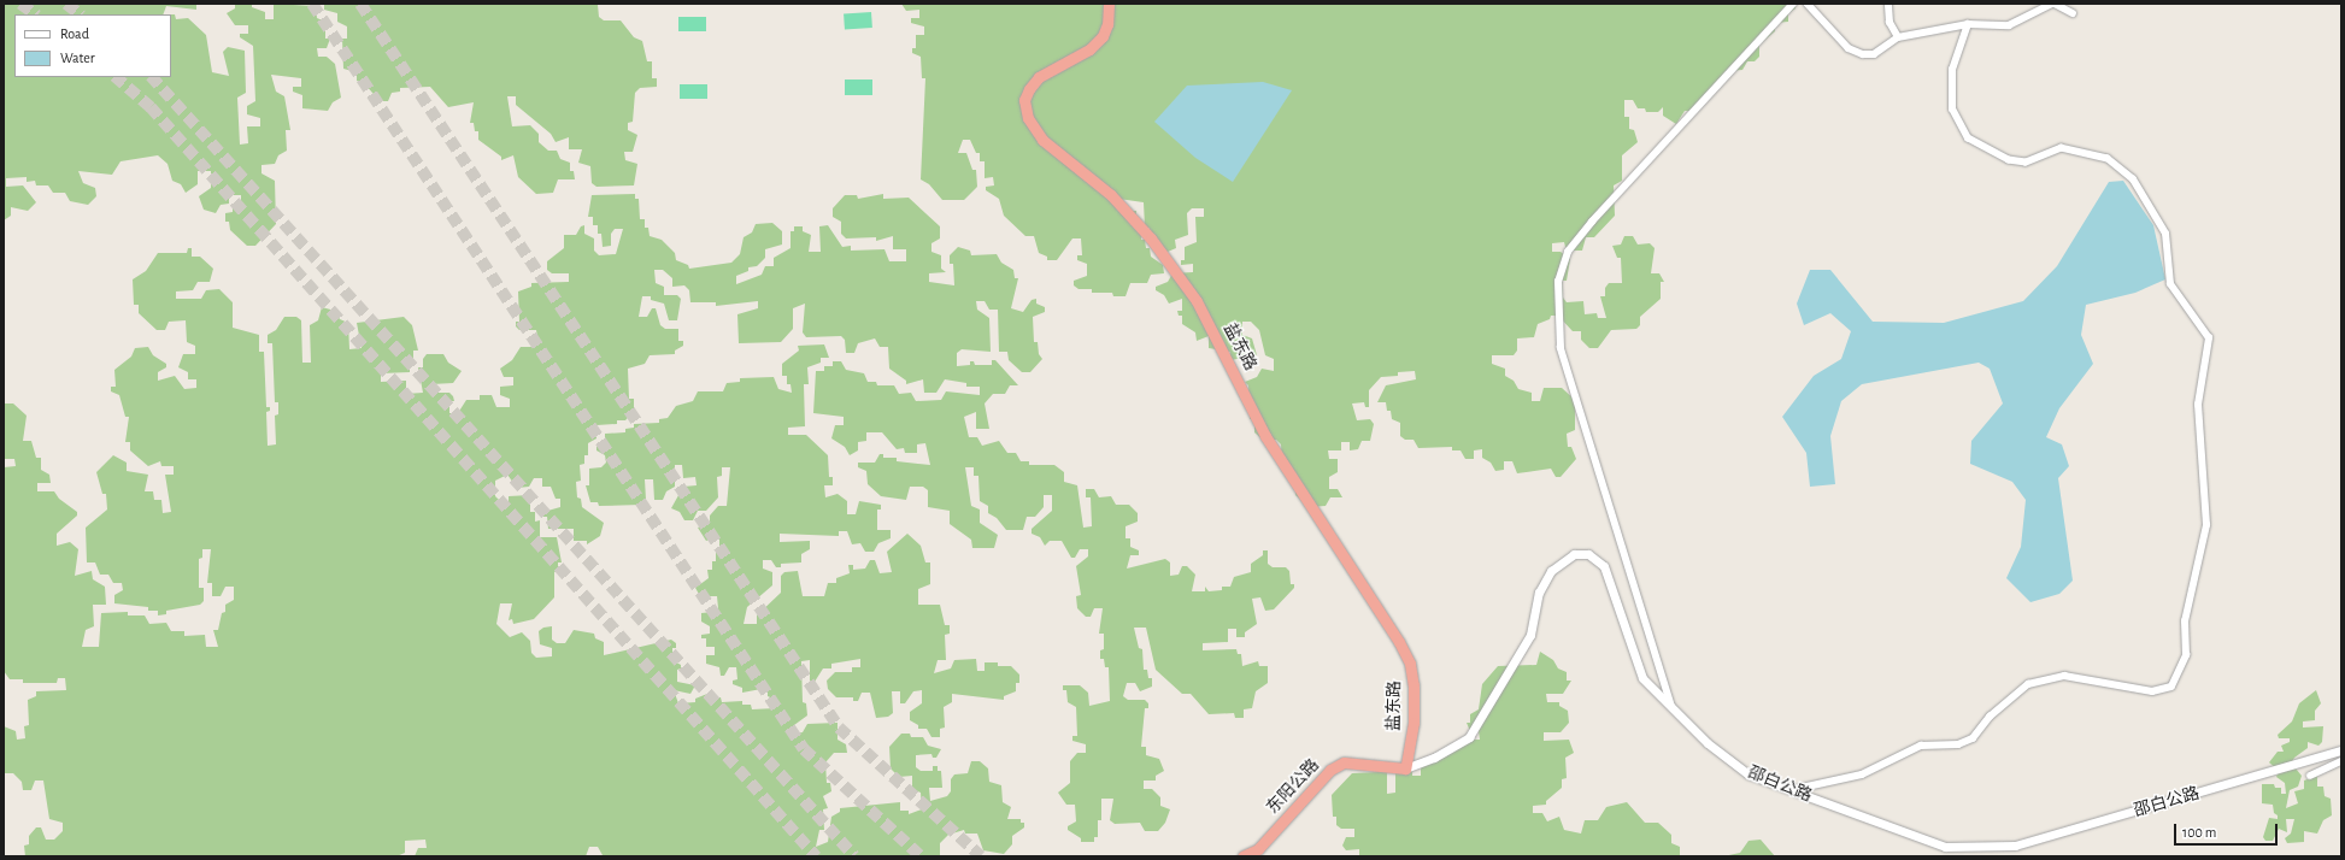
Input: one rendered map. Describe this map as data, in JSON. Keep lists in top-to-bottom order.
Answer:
{
  "streets": {
    "highway": ["盐东路", "东阳公路"],
    "street": ["邵白公路"]
  },
  "crossings": [
    ["盐东路", "邵白公路"],
    ["盐东路", "东阳公路"],
    ["邵白公路", "东阳公路"]
  ],
  "legend": ["Road", "Water"],
  "scale_bar": "100 m"
}
